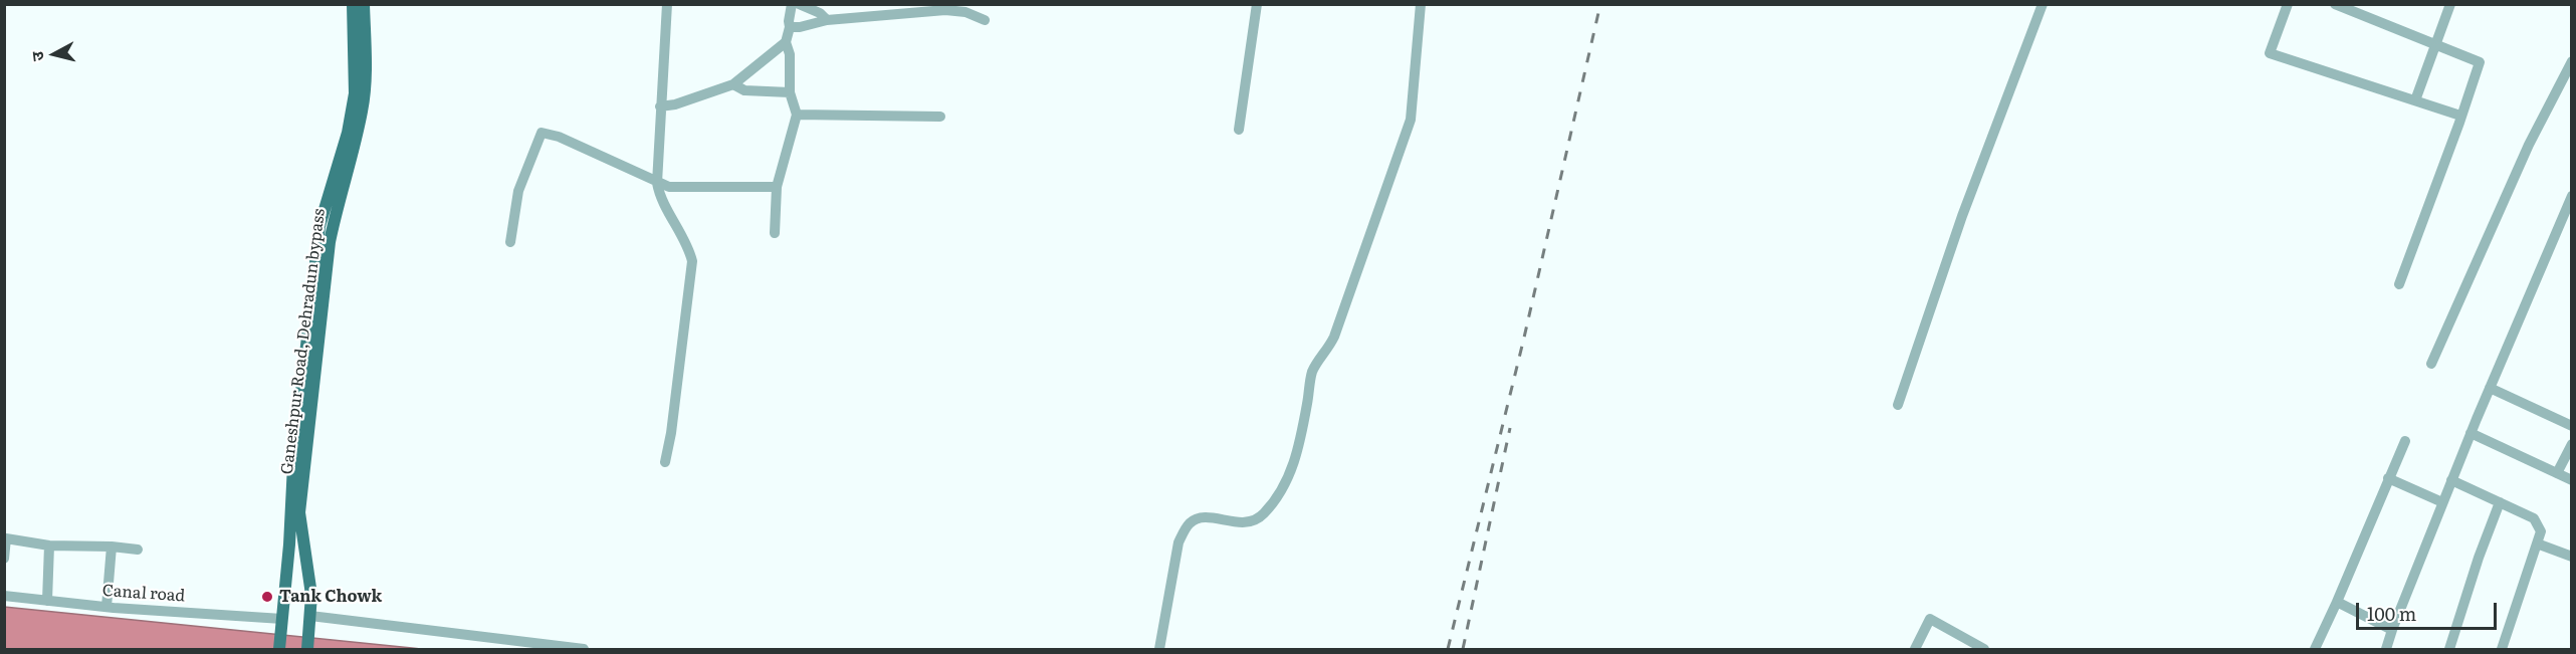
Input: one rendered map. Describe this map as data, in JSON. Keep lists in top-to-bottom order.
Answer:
{
  "streets": {
    "main road": ["Ganeshpur Road, Dehradun bypass"],
    "street": ["Canal road"]
  },
  "places": ["Tank Chowk"],
  "scale_bar": "100 m",
  "north": "left"
}
